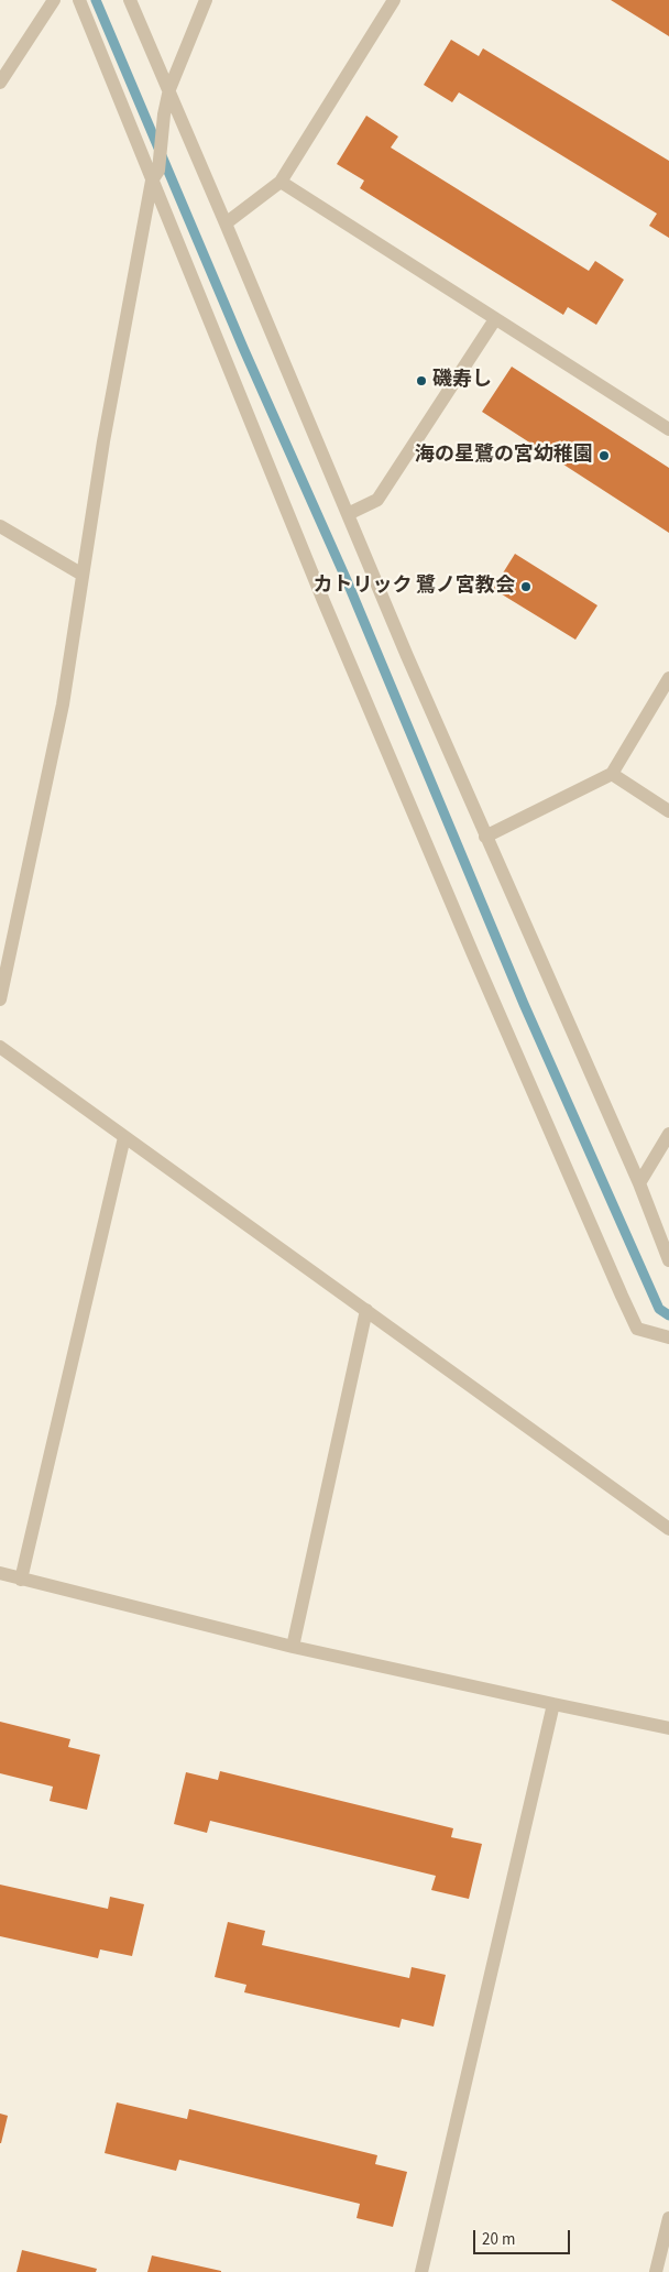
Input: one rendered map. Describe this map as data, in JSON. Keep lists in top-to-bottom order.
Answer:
{
  "places": ["磯寿し", "海の星鷺の宮幼稚園", "カトリック 鷺ノ宮教会"],
  "scale_bar": "20 m"
}
